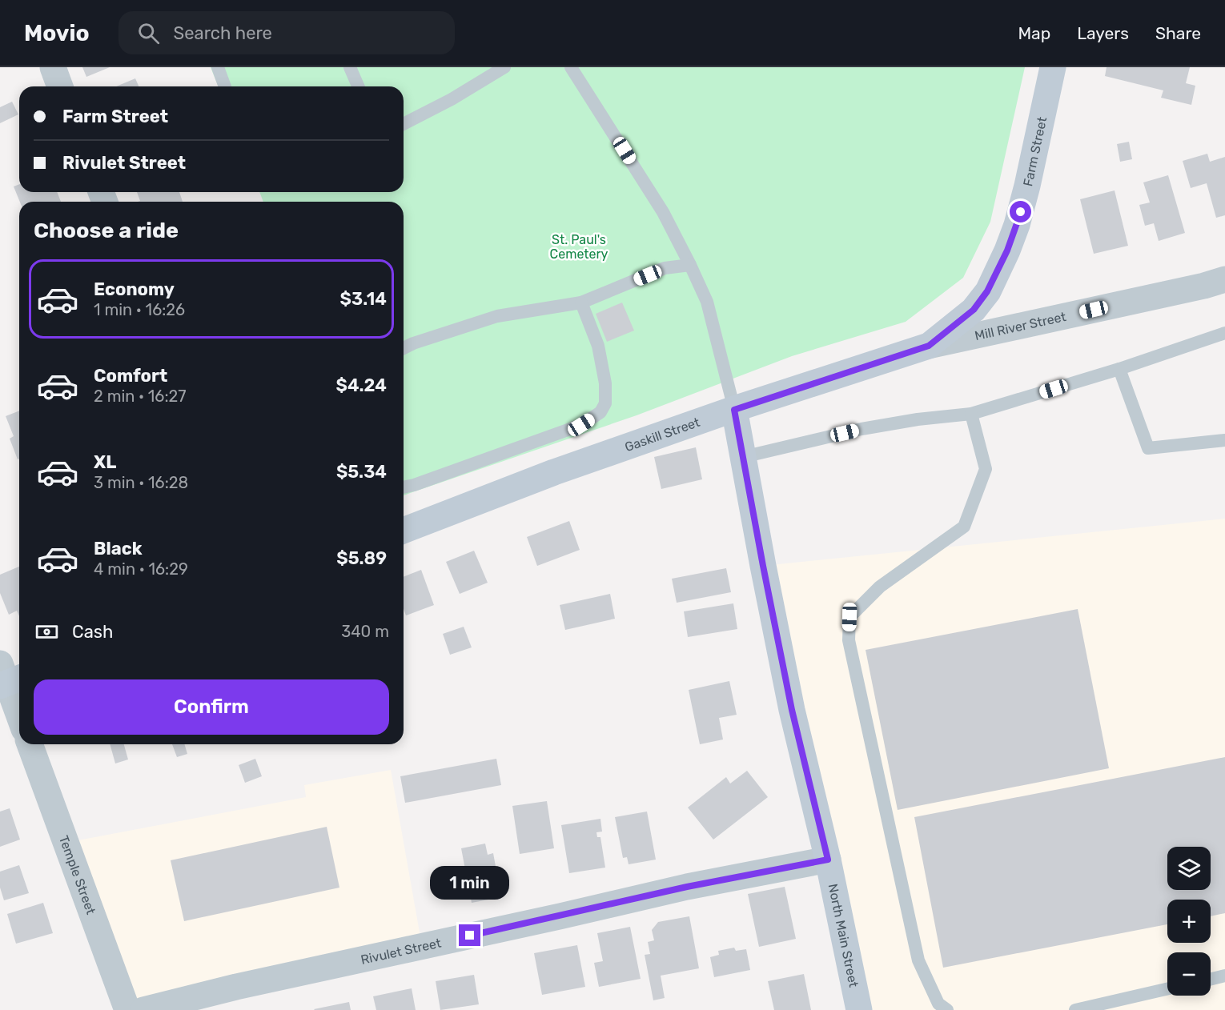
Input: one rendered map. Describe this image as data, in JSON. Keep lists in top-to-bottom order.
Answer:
{
  "streets": {
    "street": [
      "Farm Street",
      "Mill River Street",
      "Gaskill Street",
      "Temple Street",
      "North Main Street",
      "Rivulet Street"
    ]
  },
  "crossings": [
    ["Farm Street", "Mill River Street"],
    ["Farm Street", "Gaskill Street"],
    ["Mill River Street", "Gaskill Street"],
    ["Gaskill Street", "North Main Street"],
    ["North Main Street", "Rivulet Street"]
  ],
  "parks": ["St. Paul's Cemetery"],
  "page": {
    "header": "Movio",
    "search": "Search here",
    "nav": ["Map", "Layers", "Share"],
    "banner": ["Farm Street", "Rivulet Street"],
    "heading": "Choose a ride",
    "list": [
      {
        "name": "Economy",
        "note": "1 min · 16:26",
        "value": "$3.14"
      },
      {
        "name": "Comfort",
        "note": "2 min · 16:27",
        "value": "$4.24"
      },
      {
        "name": "XL",
        "note": "3 min · 16:28",
        "value": "$5.34"
      },
      {
        "name": "Black",
        "note": "4 min · 16:29",
        "value": "$5.89"
      }
    ],
    "pay": ["Cash", "340 m"],
    "buttons": "Confirm",
    "map_buttons": ["+", "−"],
    "bubble": "1 min"
  }
}
